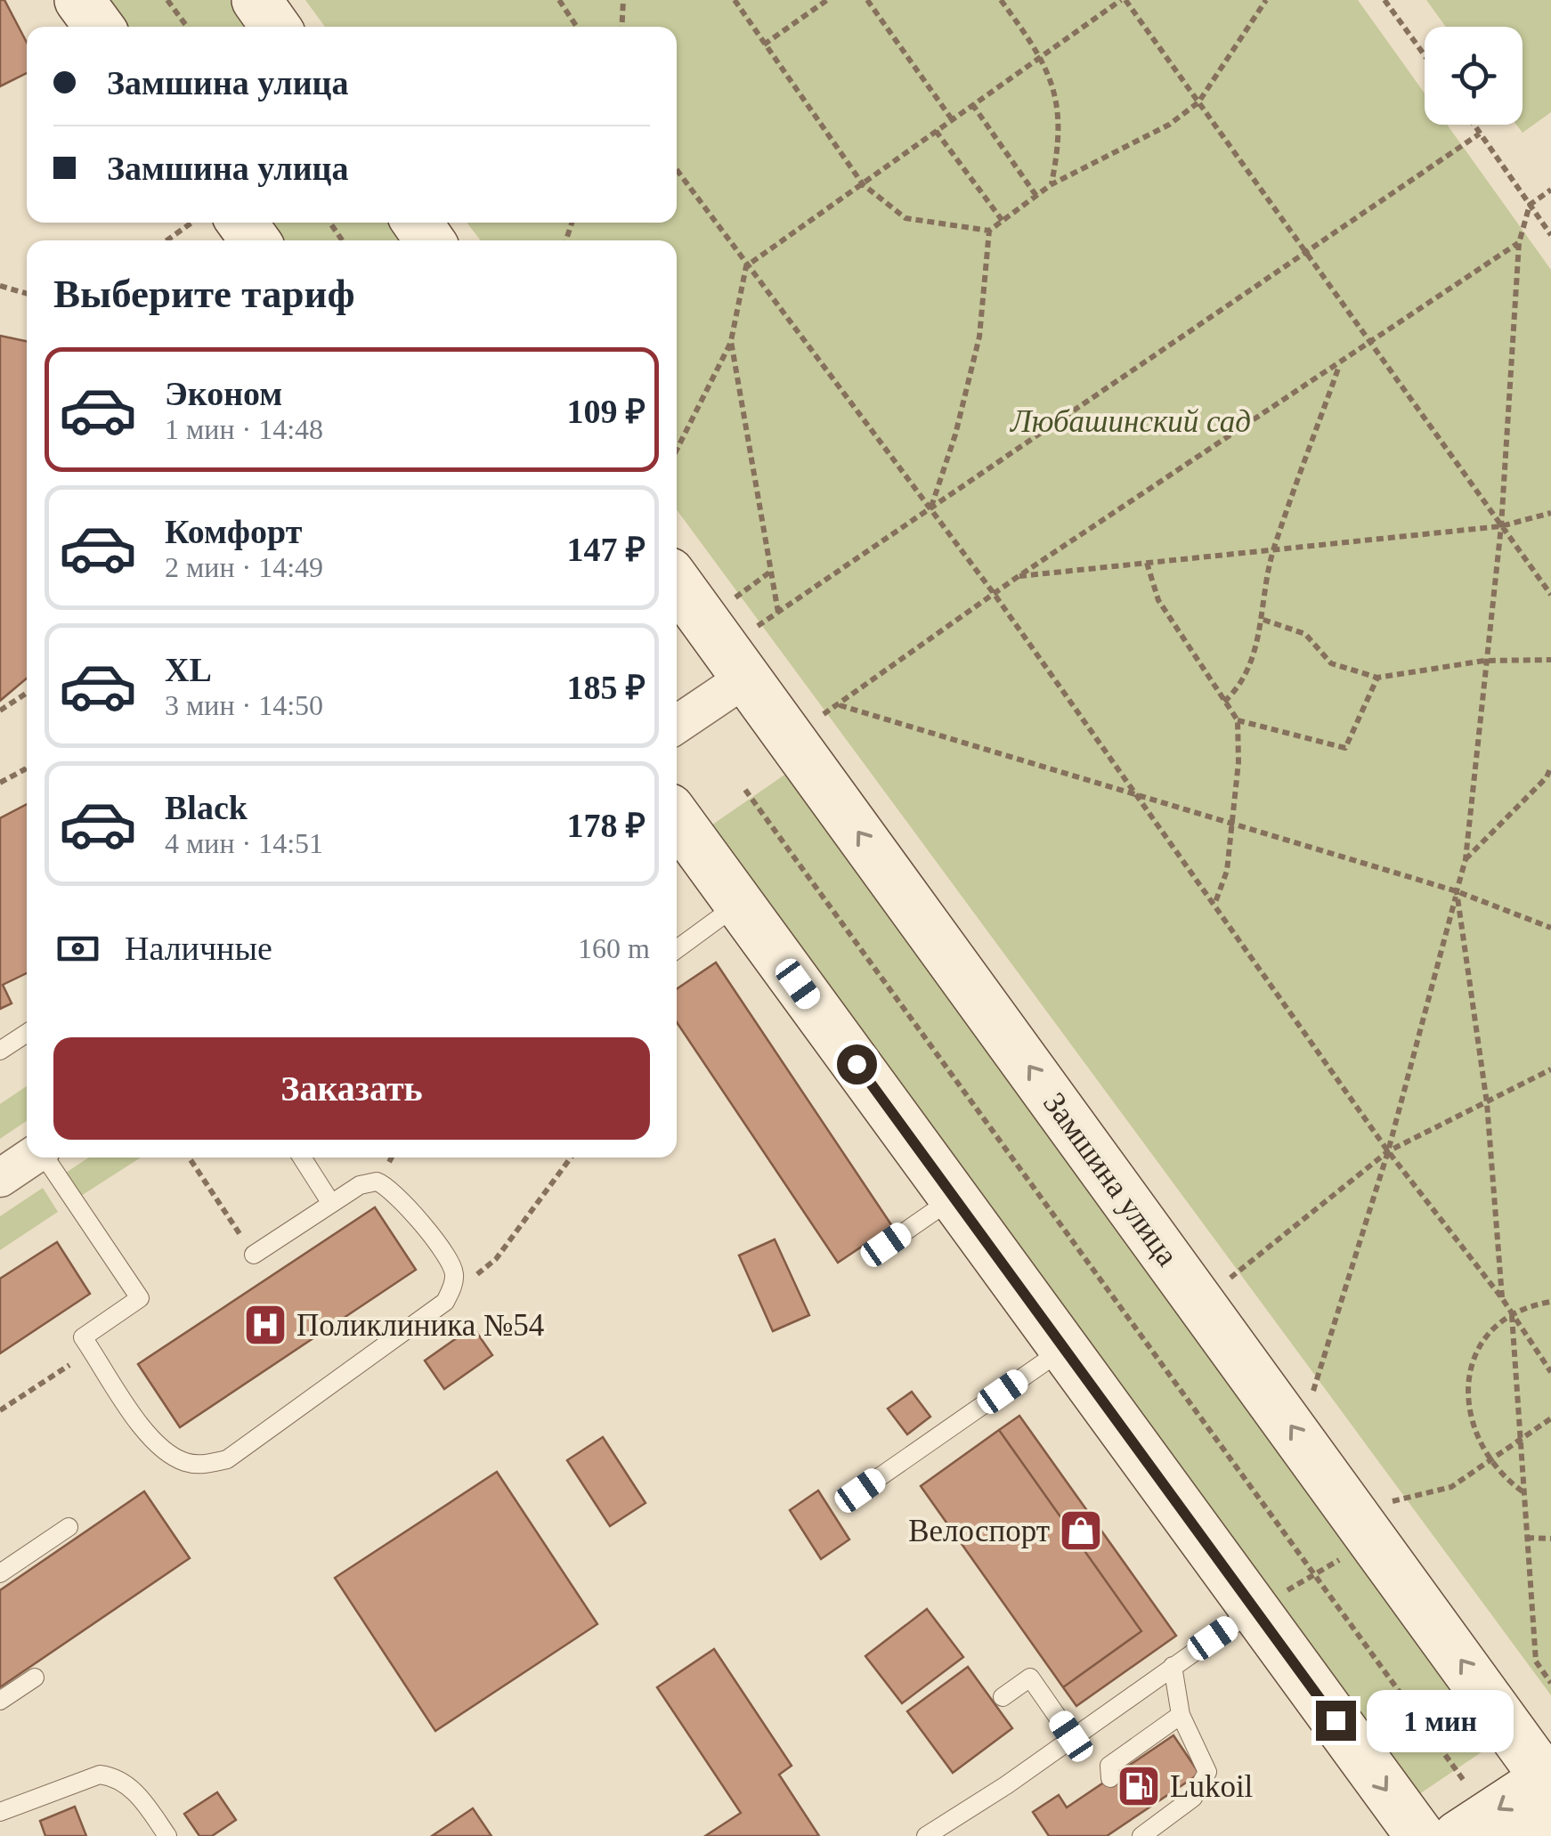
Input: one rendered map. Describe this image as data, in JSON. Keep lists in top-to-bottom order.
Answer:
{
  "streets": {
    "street": ["Замшина улица"]
  },
  "parks": ["Любашинский сад"],
  "places": {
    "hospital": ["Поликлиника №54"],
    "shop": ["Велоспорт"],
    "fuel station": ["Lukoil"]
  },
  "page": {
    "banner": ["Замшина улица", "Замшина улица"],
    "heading": "Выберите тариф",
    "list": [
      {
        "name": "Эконом",
        "note": "1 мин · 14:48",
        "value": "109 ₽"
      },
      {
        "name": "Комфорт",
        "note": "2 мин · 14:49",
        "value": "147 ₽"
      },
      {
        "name": "XL",
        "note": "3 мин · 14:50",
        "value": "185 ₽"
      },
      {
        "name": "Black",
        "note": "4 мин · 14:51",
        "value": "178 ₽"
      }
    ],
    "pay": ["Наличные", "160 m"],
    "buttons": "Заказать",
    "bubble": "1 мин"
  }
}
